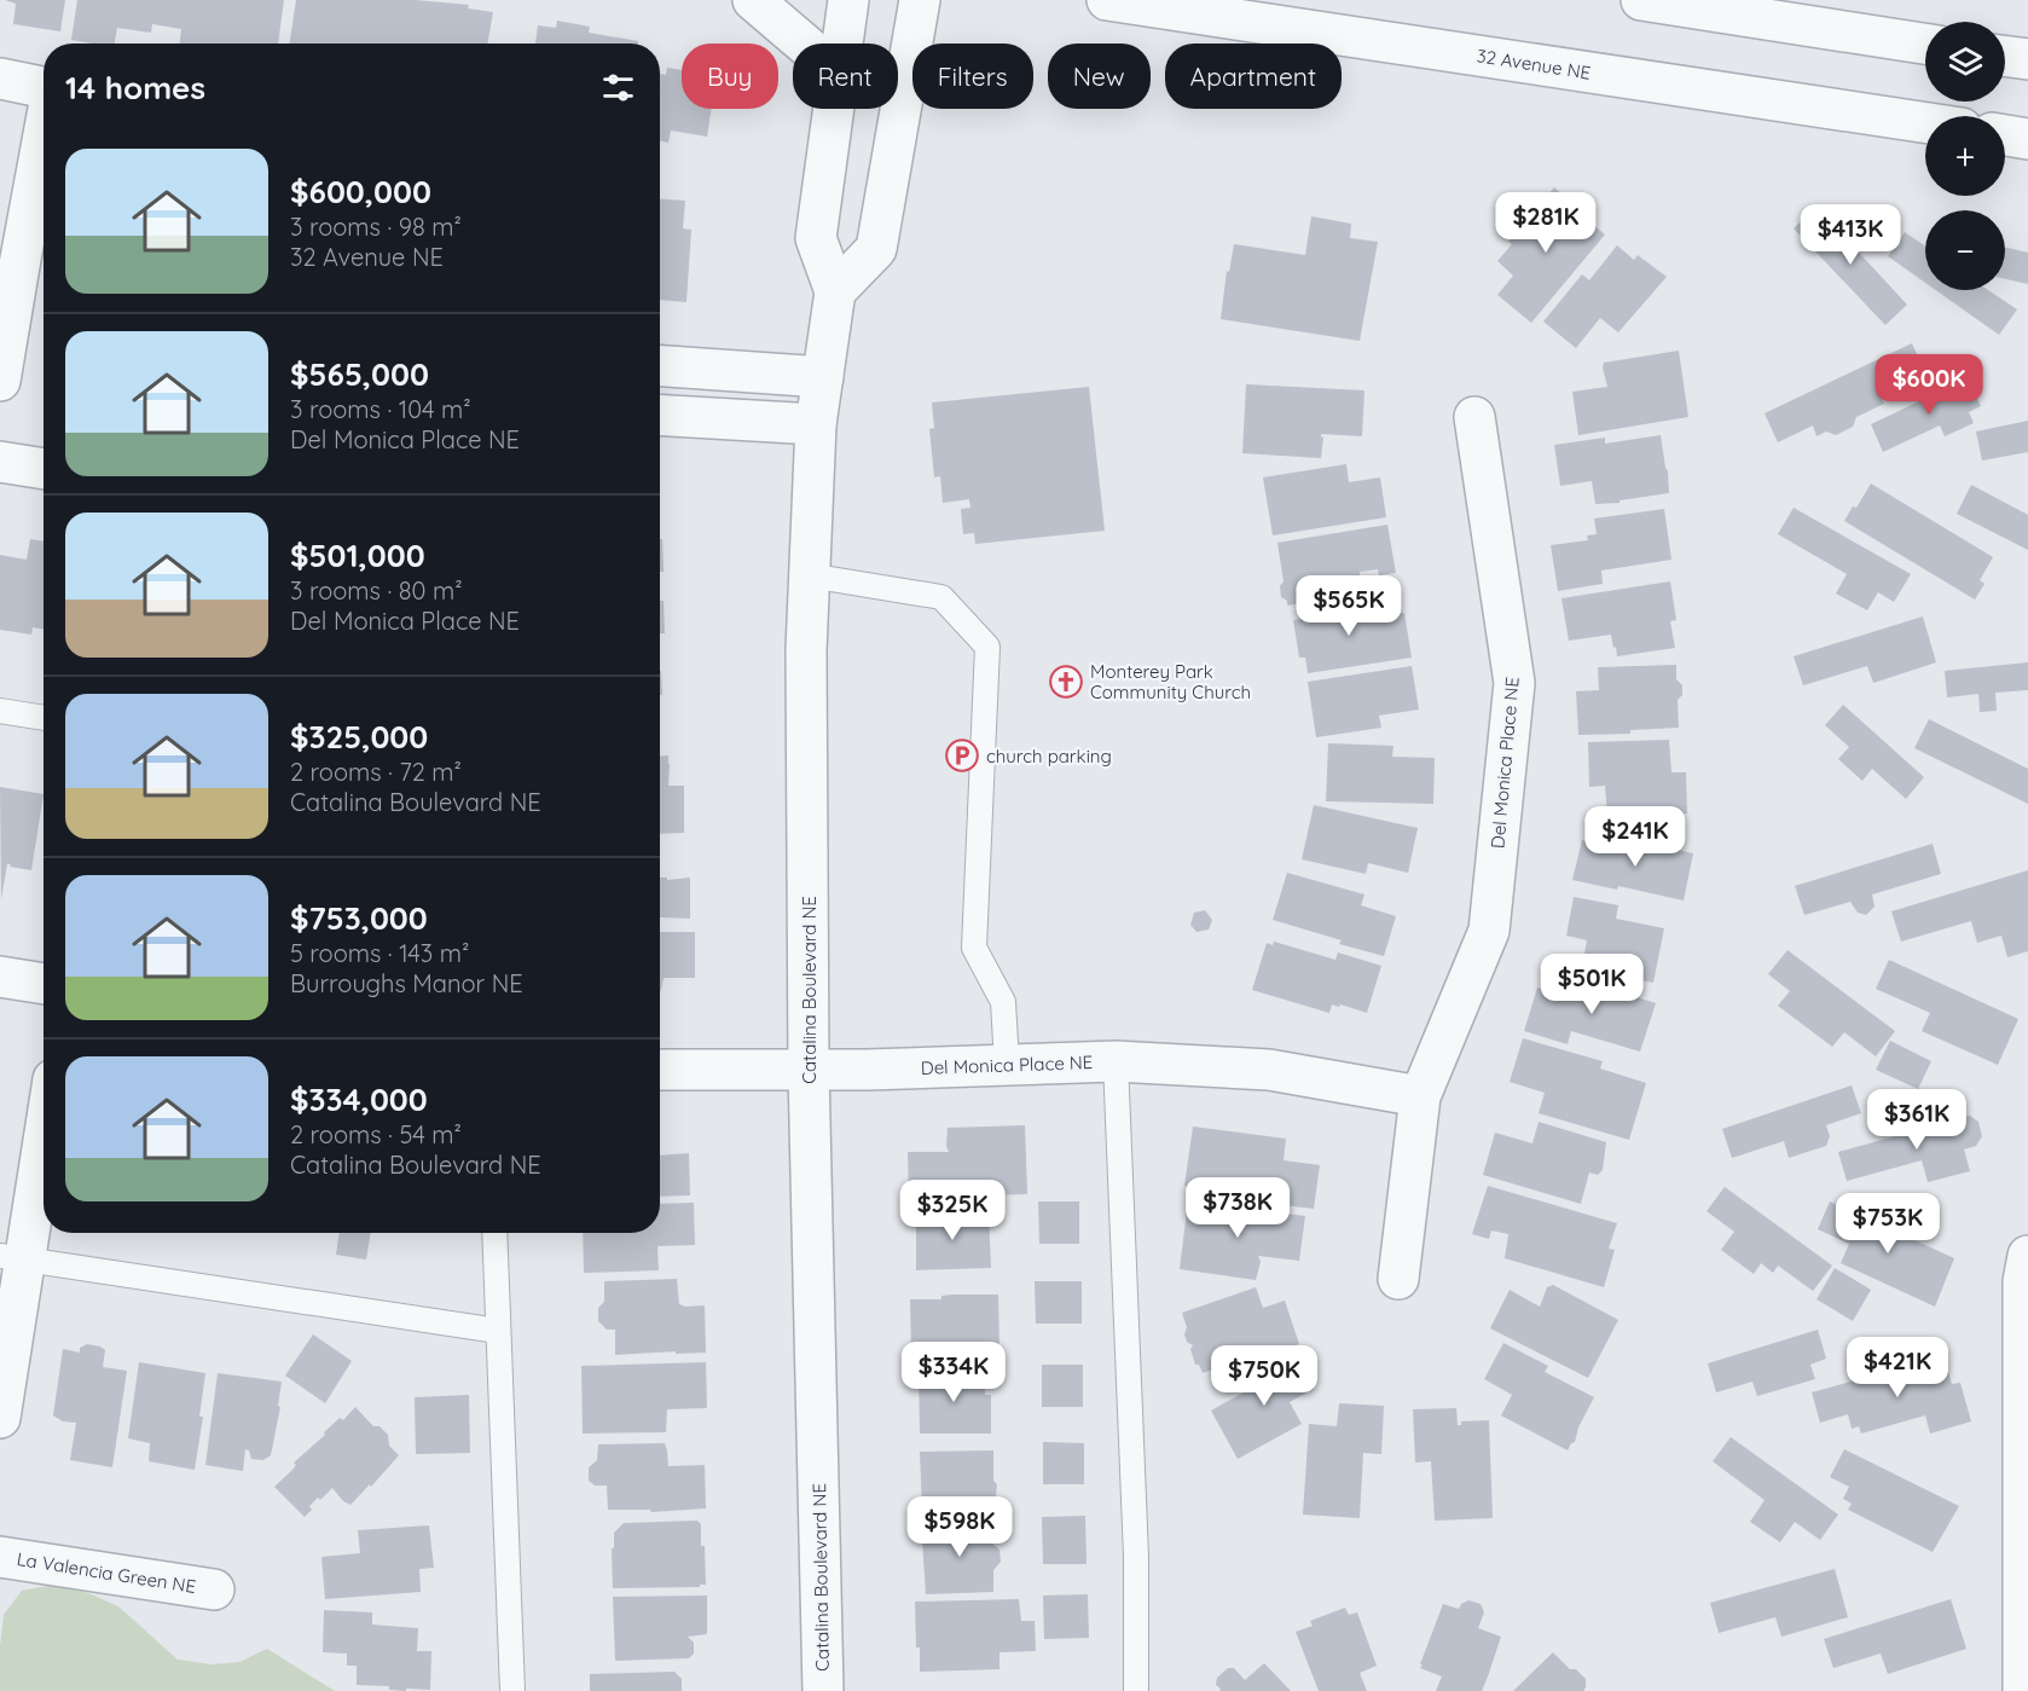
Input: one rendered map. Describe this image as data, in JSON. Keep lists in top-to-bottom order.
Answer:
{
  "streets": {
    "street": [
      "32 Avenue NE",
      "Del Monica Place NE",
      "Catalina Boulevard NE",
      "La Valencia Green NE"
    ]
  },
  "crossings": [
    ["Del Monica Place NE", "Catalina Boulevard NE"]
  ],
  "places": {
    "church": ["Monterey Park Community Church"],
    "parking": ["church parking"]
  },
  "page": {
    "map_buttons": ["+", "−"],
    "chip": [
      "Buy",
      "Rent",
      "Filters",
      "New",
      "Apartment"
    ],
    "heading": "14 homes",
    "list": [
      {
        "name": "$600,000",
        "note": "3 rooms · 98 m² · 32 Avenue NE"
      },
      {
        "name": "$565,000",
        "note": "3 rooms · 104 m² · Del Monica Place NE"
      },
      {
        "name": "$501,000",
        "note": "3 rooms · 80 m² · Del Monica Place NE"
      },
      {
        "name": "$325,000",
        "note": "2 rooms · 72 m² · Catalina Boulevard NE"
      },
      {
        "name": "$753,000",
        "note": "5 rooms · 143 m² · Burroughs Manor NE"
      },
      {
        "name": "$334,000",
        "note": "2 rooms · 54 m² · Catalina Boulevard NE"
      }
    ],
    "price": [
      "$281K",
      "$413K",
      "$600K",
      "$565K",
      "$241K",
      "$501K",
      "$361K",
      "$738K",
      "$325K",
      "$753K",
      "$421K",
      "$334K",
      "$750K",
      "$598K"
    ]
  }
}
